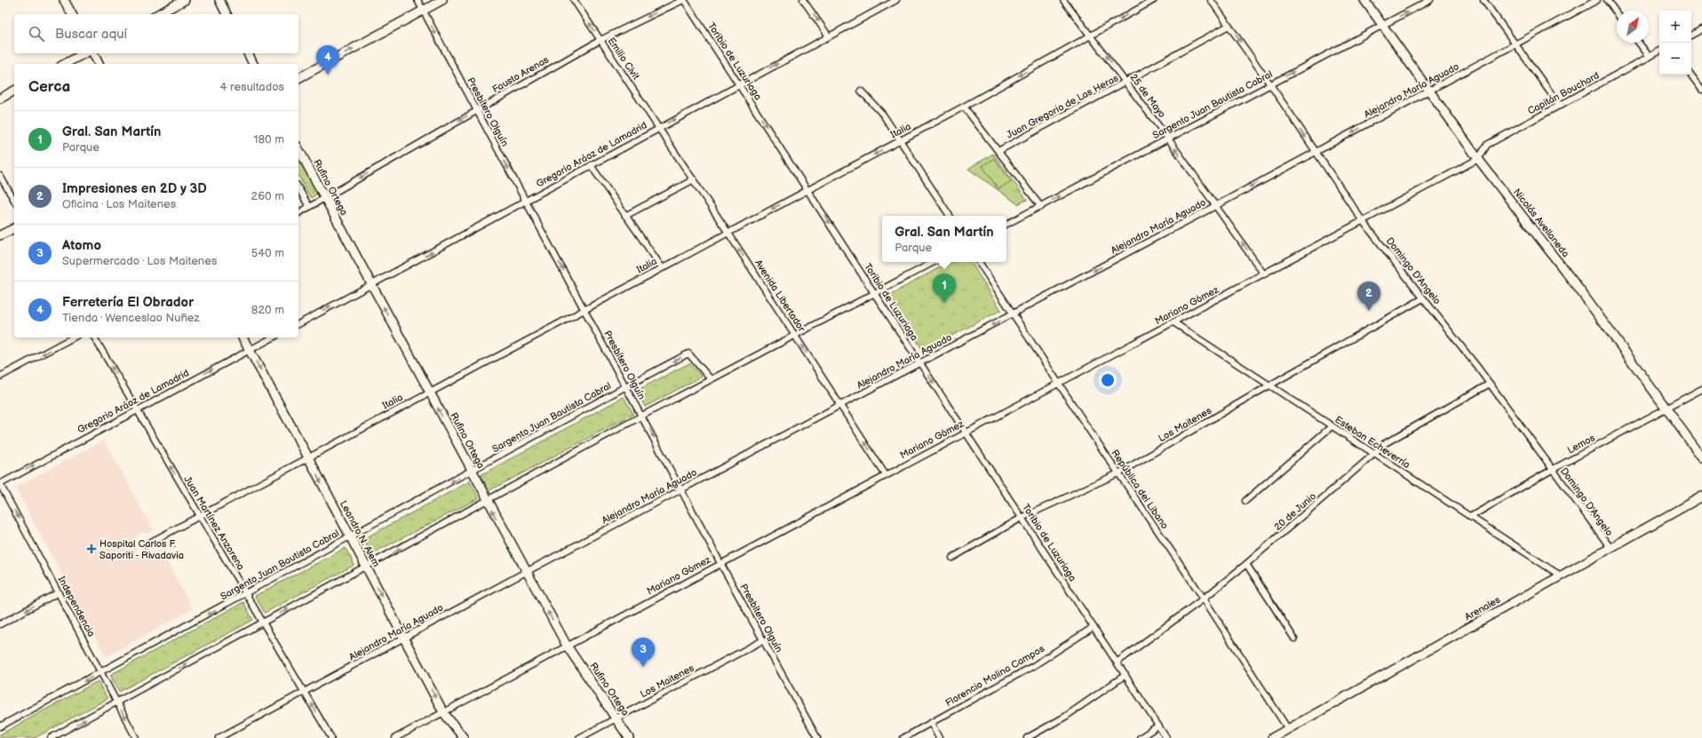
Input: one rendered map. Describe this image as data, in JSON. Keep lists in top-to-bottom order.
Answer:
{
  "streets": {
    "street": [
      "Emilio Civit",
      "Toribio de Luzuriaga",
      "Fausto Arenas",
      "Alejandro María Aguado",
      "Capitán Bouchard",
      "25 de Mayo",
      "Sargento Juan Bautista Cabral",
      "Juan Gregorio de Las Heras",
      "Presbítero Olguín",
      "Italia",
      "Gregorio Aráoz de Lamadrid",
      "Rufino Ortega",
      "Nicolás Avellaneda",
      "Domingo D'Angelo",
      "Avenida Libertador",
      "Mariano Gómez",
      "Los Maitenes",
      "Esteban Echeverría",
      "Lemos",
      "República del Libano",
      "20 de Junio",
      "Juan Martínez Anzorena",
      "Leandro N. Alem",
      "Independencia",
      "Arenales",
      "Florencio Molina Campos"
    ]
  },
  "crossings": [
    ["Emilio Civit", "Fausto Arenas"],
    ["Emilio Civit", "Gregorio Aráoz de Lamadrid"],
    ["Emilio Civit", "Avenida Libertador"],
    ["Toribio de Luzuriaga", "Fausto Arenas"],
    ["Toribio de Luzuriaga", "Alejandro María Aguado"],
    ["Toribio de Luzuriaga", "Italia"],
    ["Toribio de Luzuriaga", "Gregorio Aráoz de Lamadrid"],
    ["Toribio de Luzuriaga", "Mariano Gómez"],
    ["Toribio de Luzuriaga", "Los Maitenes"],
    ["Toribio de Luzuriaga", "20 de Junio"],
    ["Toribio de Luzuriaga", "Florencio Molina Campos"],
    ["Fausto Arenas", "Presbítero Olguín"],
    ["Fausto Arenas", "Rufino Ortega"],
    ["Alejandro María Aguado", "25 de Mayo"],
    ["Alejandro María Aguado", "Presbítero Olguín"],
    ["Alejandro María Aguado", "Rufino Ortega"],
    ["Alejandro María Aguado", "Nicolás Avellaneda"],
    ["Alejandro María Aguado", "Domingo D'Angelo"],
    ["Alejandro María Aguado", "Avenida Libertador"],
    ["Alejandro María Aguado", "República del Libano"],
    ["Alejandro María Aguado", "Juan Martínez Anzorena"],
    ["Alejandro María Aguado", "Leandro N. Alem"],
    ["Capitán Bouchard", "Nicolás Avellaneda"],
    ["Capitán Bouchard", "Mariano Gómez"],
    ["25 de Mayo", "Sargento Juan Bautista Cabral"],
    ["25 de Mayo", "Juan Gregorio de Las Heras"],
    ["25 de Mayo", "Italia"],
    ["25 de Mayo", "Mariano Gómez"],
    ["Sargento Juan Bautista Cabral", "Presbítero Olguín"],
    ["Sargento Juan Bautista Cabral", "Rufino Ortega"],
    ["Sargento Juan Bautista Cabral", "Nicolás Avellaneda"],
    ["Sargento Juan Bautista Cabral", "Domingo D'Angelo"],
    ["Sargento Juan Bautista Cabral", "Juan Martínez Anzorena"],
    ["Sargento Juan Bautista Cabral", "Leandro N. Alem"],
    ["Sargento Juan Bautista Cabral", "Independencia"],
    ["Juan Gregorio de Las Heras", "Domingo D'Angelo"],
    ["Presbítero Olguín", "Italia"],
    ["Presbítero Olguín", "Gregorio Aráoz de Lamadrid"],
    ["Presbítero Olguín", "Mariano Gómez"],
    ["Presbítero Olguín", "Los Maitenes"],
    ["Italia", "Rufino Ortega"],
    ["Italia", "Avenida Libertador"],
    ["Italia", "Juan Martínez Anzorena"],
    ["Italia", "Leandro N. Alem"],
    ["Gregorio Aráoz de Lamadrid", "Rufino Ortega"],
    ["Gregorio Aráoz de Lamadrid", "Avenida Libertador"],
    ["Gregorio Aráoz de Lamadrid", "Juan Martínez Anzorena"],
    ["Gregorio Aráoz de Lamadrid", "Leandro N. Alem"],
    ["Gregorio Aráoz de Lamadrid", "Independencia"],
    ["Rufino Ortega", "Mariano Gómez"],
    ["Rufino Ortega", "Los Maitenes"],
    ["Nicolás Avellaneda", "Mariano Gómez"],
    ["Nicolás Avellaneda", "Lemos"],
    ["Domingo D'Angelo", "Mariano Gómez"],
    ["Domingo D'Angelo", "Los Maitenes"],
    ["Domingo D'Angelo", "Lemos"],
    ["Domingo D'Angelo", "20 de Junio"],
    ["Domingo D'Angelo", "Arenales"],
    ["Avenida Libertador", "Mariano Gómez"],
    ["Mariano Gómez", "Esteban Echeverría"],
    ["Mariano Gómez", "República del Libano"],
    ["Mariano Gómez", "Leandro N. Alem"],
    ["Los Maitenes", "Esteban Echeverría"],
    ["Los Maitenes", "República del Libano"],
    ["Esteban Echeverría", "Lemos"],
    ["Esteban Echeverría", "20 de Junio"],
    ["Esteban Echeverría", "Arenales"],
    ["República del Libano", "20 de Junio"],
    ["República del Libano", "Arenales"]
  ],
  "one_way": [
    "Toribio de Luzuriaga",
    "Fausto Arenas",
    "Alejandro María Aguado",
    "25 de Mayo",
    "Presbítero Olguín",
    "Italia",
    "Gregorio Aráoz de Lamadrid",
    "Rufino Ortega",
    "Avenida Libertador",
    "Juan Martínez Anzorena",
    "Leandro N. Alem",
    "Independencia"
  ],
  "places": {
    "health": ["Hospital Carlos F. Saporiti - Rivadavia"]
  },
  "north": "top right",
  "page": {
    "map_buttons": ["+", "−"],
    "search": "Buscar aquí",
    "pins": [
      "4",
      "1",
      "2",
      "3"
    ],
    "heading": ["Cerca", "4 resultados"],
    "list": [
      {
        "mark": "1",
        "name": "Gral. San Martín",
        "note": "Parque",
        "value": "180 m"
      },
      {
        "mark": "2",
        "name": "Impresiones en 2D y 3D",
        "note": "Oficina · Los Maitenes",
        "value": "260 m"
      },
      {
        "mark": "3",
        "name": "Atomo",
        "note": "Supermercado · Los Maitenes",
        "value": "540 m"
      },
      {
        "mark": "4",
        "name": "Ferretería El Obrador",
        "note": "Tienda · Wenceslao Nuñez",
        "value": "820 m"
      }
    ],
    "popup": ["Gral. San Martín", "Parque"]
  }
}
